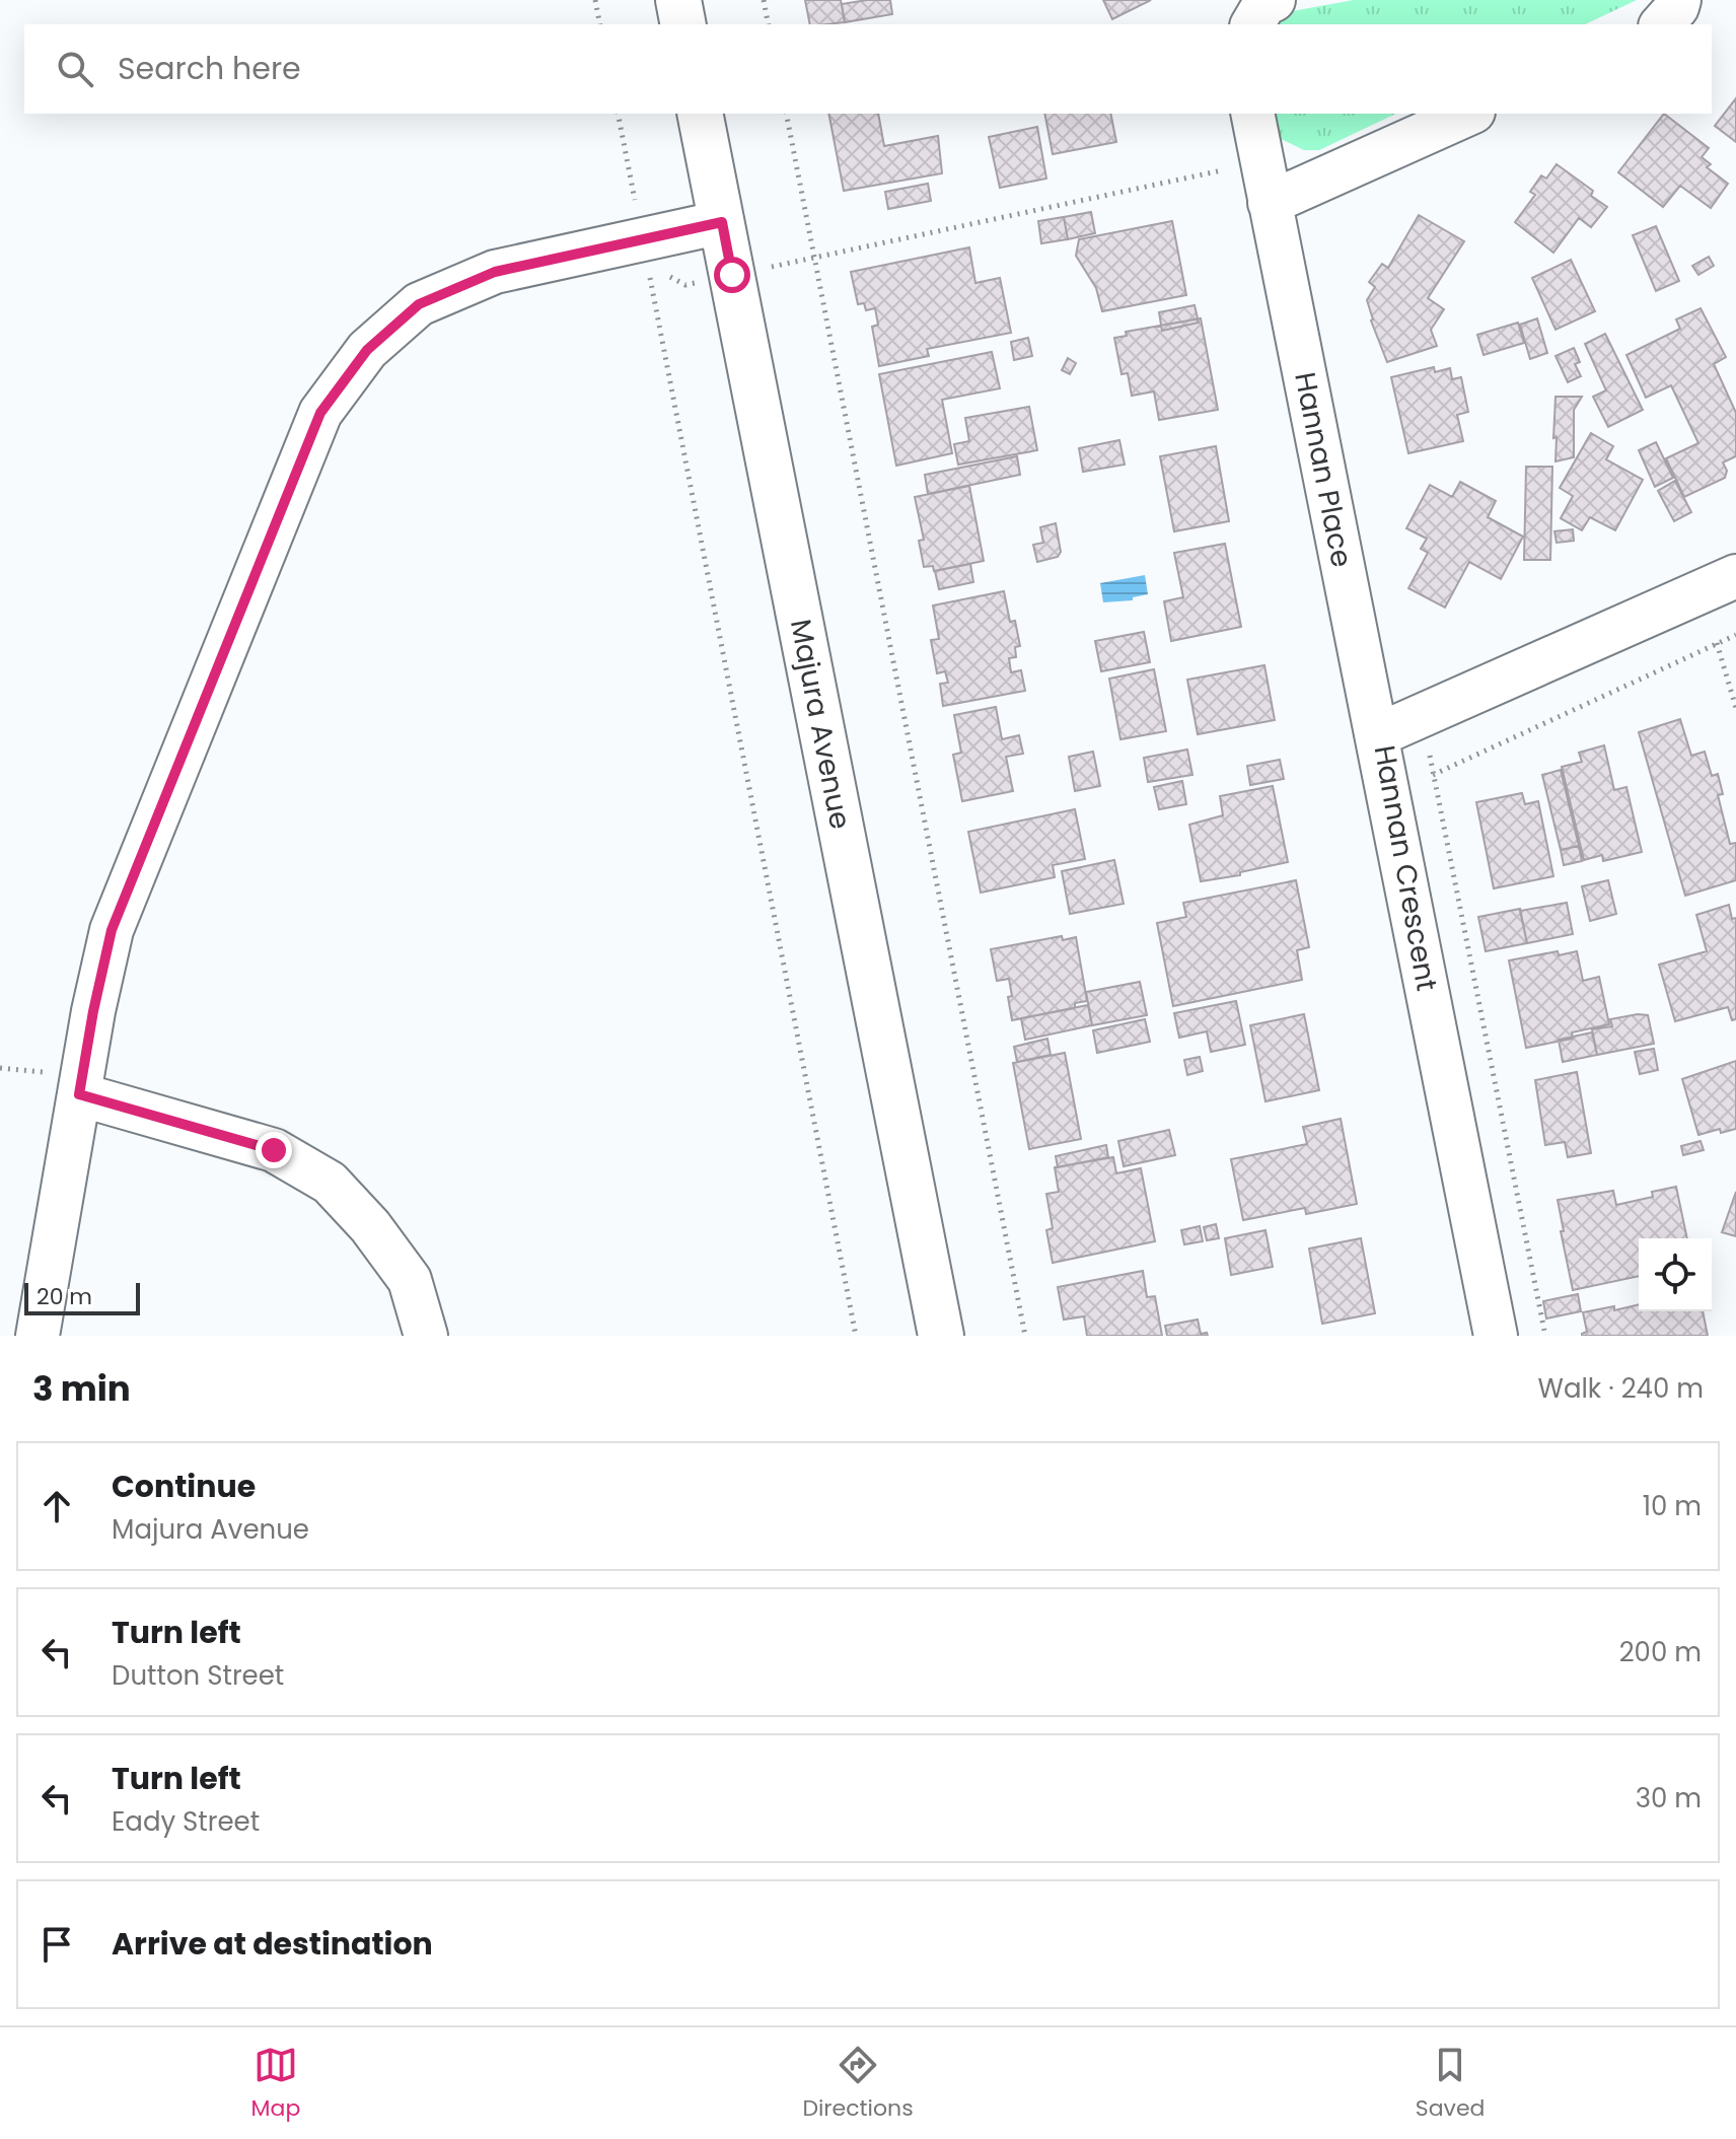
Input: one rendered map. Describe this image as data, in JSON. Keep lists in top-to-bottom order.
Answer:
{
  "streets": {
    "main road": ["Majura Avenue"],
    "street": ["Hannan Place", "Hannan Crescent"]
  },
  "crossings": [
    ["Hannan Place", "Hannan Crescent"]
  ],
  "scale_bar": "20 m",
  "page": {
    "search": "Search here",
    "scale": "20 m",
    "heading": ["3 min", "Walk · 240 m"],
    "list": [
      ["Continue", "Majura Avenue", "10 m"],
      ["Turn left", "Dutton Street", "200 m"],
      ["Turn left", "Eady Street", "30 m"],
      "Arrive at destination"
    ],
    "nav": ["Map", "Directions", "Saved"]
  }
}
